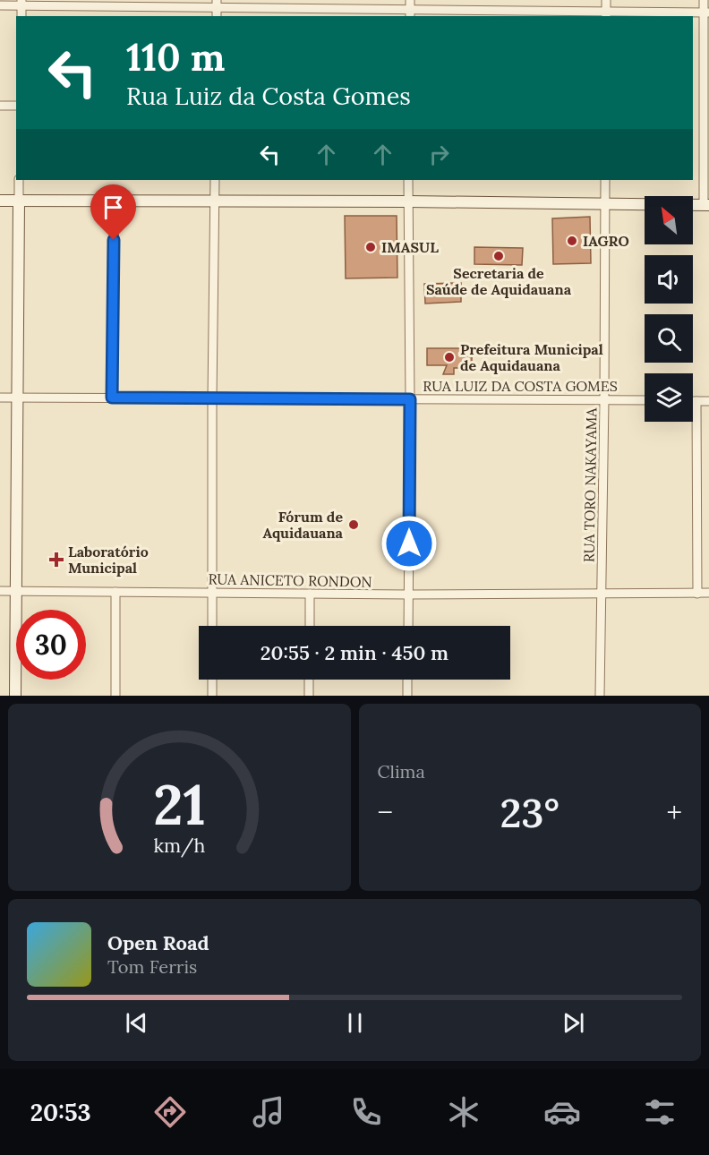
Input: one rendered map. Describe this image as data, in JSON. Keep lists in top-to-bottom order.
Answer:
{
  "streets": {
    "street": ["RUA LUIZ DA COSTA GOMES", "RUA TORO NAKAYAMA", "RUA ANICETO RONDON"]
  },
  "crossings": [
    ["RUA LUIZ DA COSTA GOMES", "RUA TORO NAKAYAMA"],
    ["RUA TORO NAKAYAMA", "RUA ANICETO RONDON"]
  ],
  "places": {
    "other": [
      "IAGRO",
      "IMASUL",
      "Secretaria de Saúde de Aquidauana",
      "Prefeitura Municipal de Aquidauana",
      "Fórum de Aquidauana"
    ],
    "health": ["Laboratório Municipal"]
  },
  "north": "top left",
  "page": {
    "turn": ["110 m", "Rua Luiz da Costa Gomes"],
    "limit": "30",
    "trip": "20:55 · 2 min · 450 m",
    "tile": "Clima",
    "heat": ["−", "23°", "+"],
    "song": ["Open Road", "Tom Ferris"],
    "tabs": "20:53",
    "gauge": ["21", "km/h"]
  }
}
